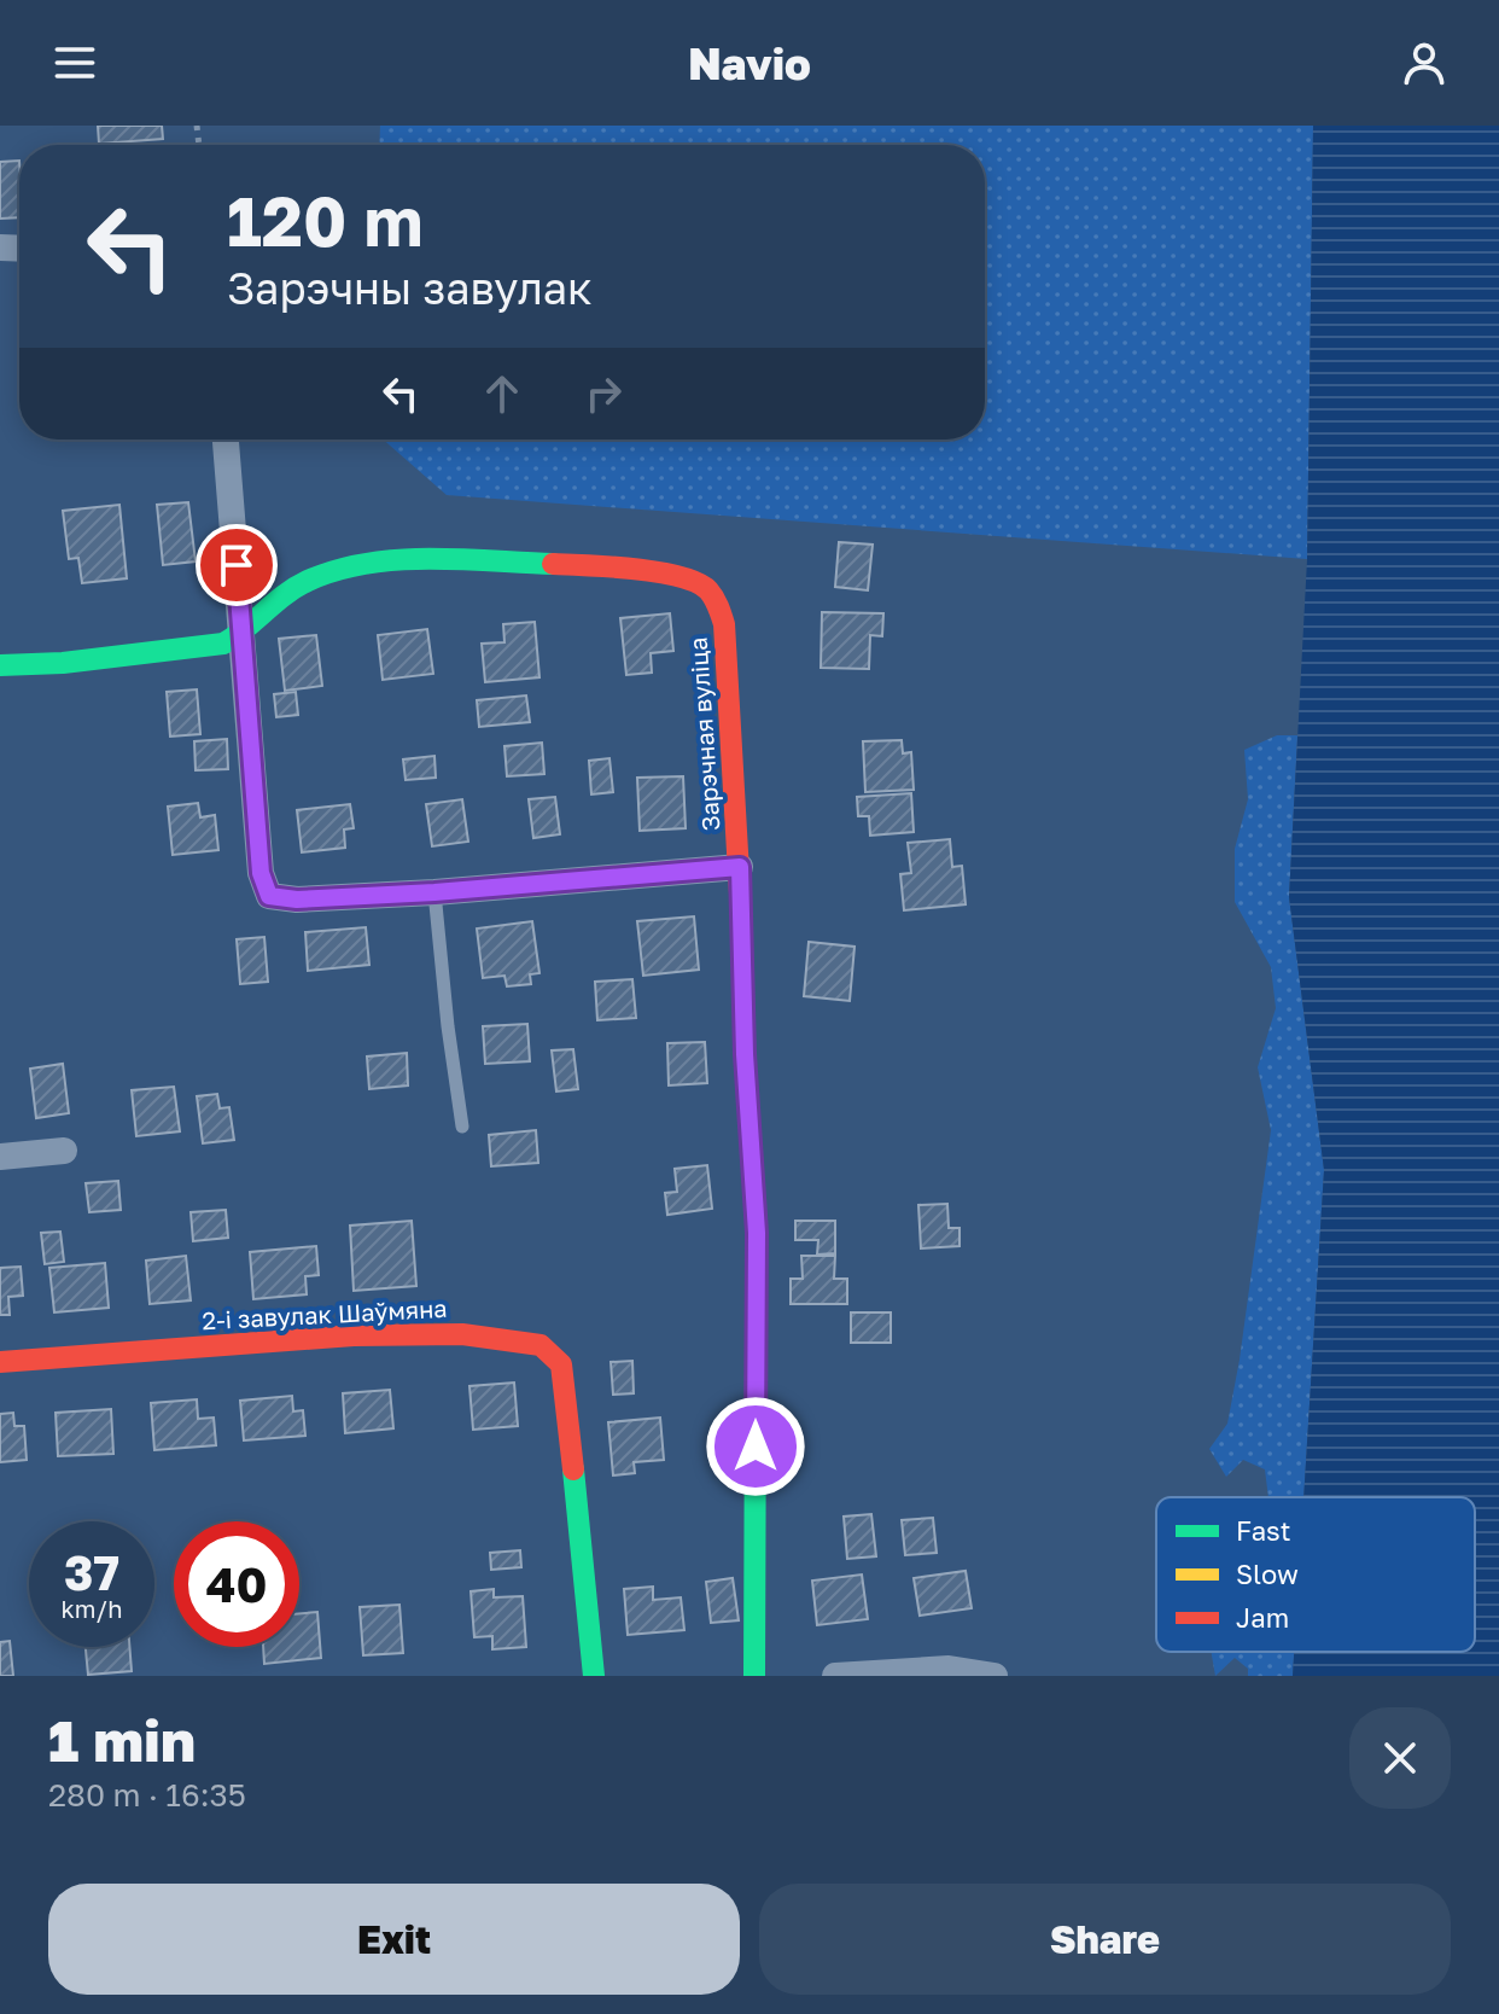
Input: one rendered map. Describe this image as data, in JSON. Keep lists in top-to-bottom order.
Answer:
{
  "streets": {
    "street": ["Зарэчная вуліца", "2-і завулак Шаўмяна"]
  },
  "legend": ["Fast", "Slow", "Jam"],
  "page": {
    "header": "Navio",
    "turn": ["120 m", "Зарэчны завулак"],
    "speed": "37 km/h",
    "limit": "40",
    "heading": ["1 min", "280 m · 16:35"],
    "buttons": ["Exit", "Share"]
  }
}
